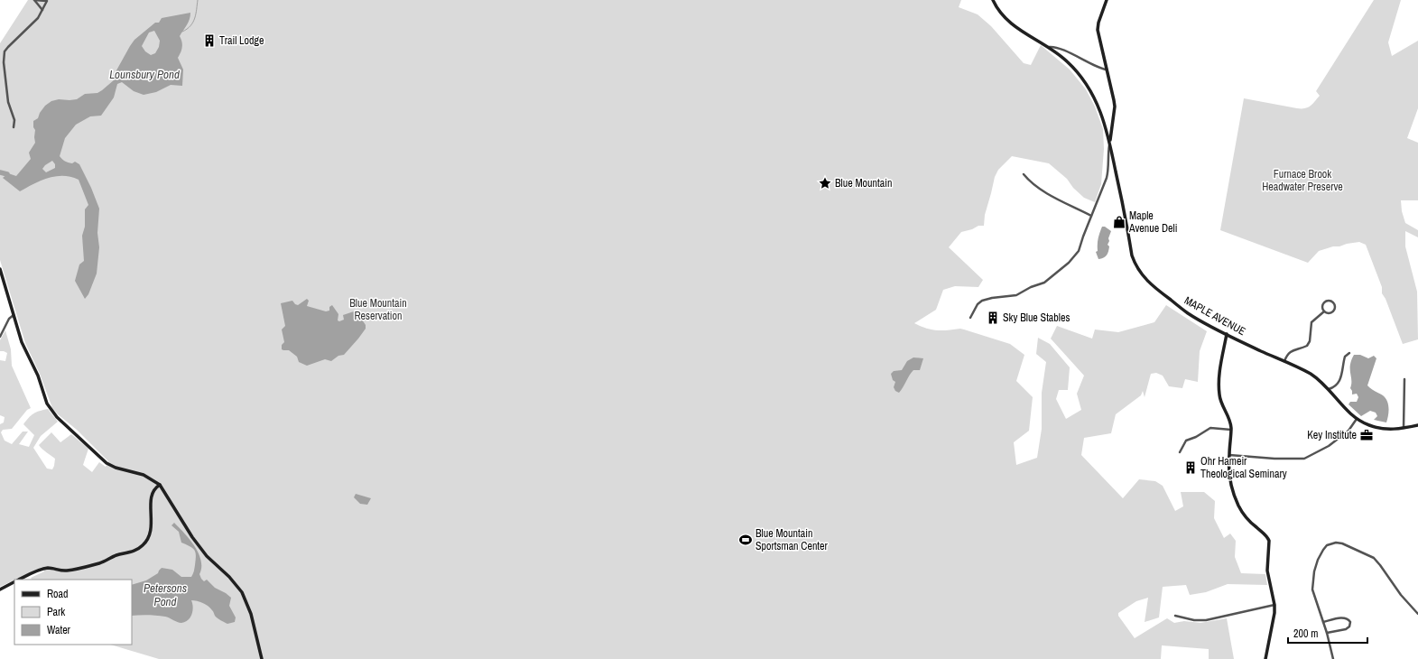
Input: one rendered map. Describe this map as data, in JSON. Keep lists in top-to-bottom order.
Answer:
{
  "streets": {
    "street": ["MAPLE AVENUE"]
  },
  "water": ["Lounsbury Pond", "Petersons Pond"],
  "parks": ["Furnace Brook Headwater Preserve", "Blue Mountain Reservation"],
  "places": {
    "building": ["Trail Lodge", "Sky Blue Stables", "Ohr Hameir Theological Seminary"],
    "place": ["Blue Mountain"],
    "shop": ["Maple Avenue Deli"],
    "office": ["Key Institute"],
    "sports": ["Blue Mountain Sportsman Center"]
  },
  "legend": ["Road", "Park", "Water"],
  "scale_bar": "200 m"
}
